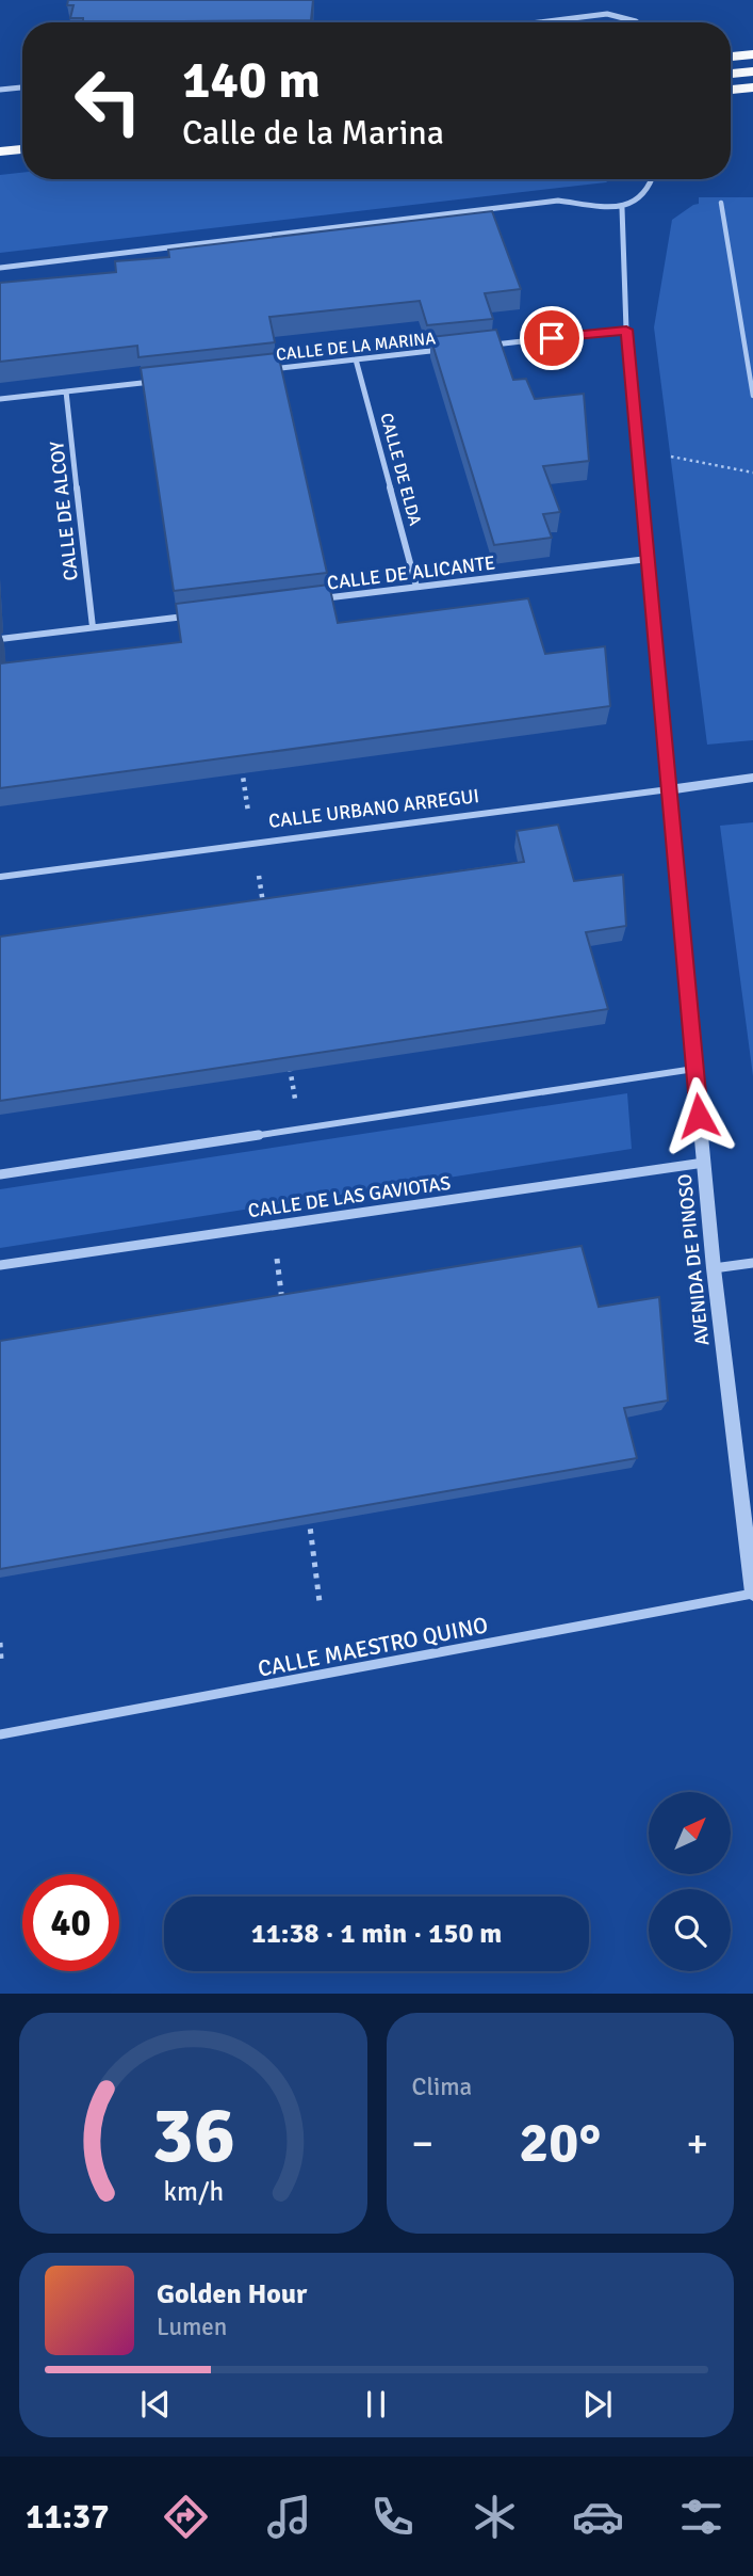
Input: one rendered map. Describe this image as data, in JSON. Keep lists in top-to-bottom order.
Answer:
{
  "streets": {
    "street": [
      "CALLE DE LA MARINA",
      "CALLE DE ELDA",
      "CALLE DE ALCOY",
      "CALLE DE ALICANTE",
      "CALLE URBANO ARREGUI",
      "CALLE DE LAS GAVIOTAS",
      "AVENIDA DE PINOSO",
      "CALLE MAESTRO QUINO"
    ]
  },
  "crossings": [
    ["CALLE DE LA MARINA", "CALLE DE ELDA"],
    ["CALLE DE ELDA", "CALLE DE ALICANTE"],
    ["CALLE DE ALICANTE", "AVENIDA DE PINOSO"],
    ["CALLE URBANO ARREGUI", "AVENIDA DE PINOSO"],
    ["CALLE DE LAS GAVIOTAS", "AVENIDA DE PINOSO"],
    ["AVENIDA DE PINOSO", "CALLE MAESTRO QUINO"]
  ],
  "north": "top right",
  "page": {
    "turn": ["140 m", "Calle de la Marina"],
    "limit": "40",
    "trip": "11:38 · 1 min · 150 m",
    "tile": "Clima",
    "heat": ["−", "20°", "+"],
    "song": ["Golden Hour", "Lumen"],
    "tabs": "11:37",
    "gauge": ["36", "km/h"]
  }
}
